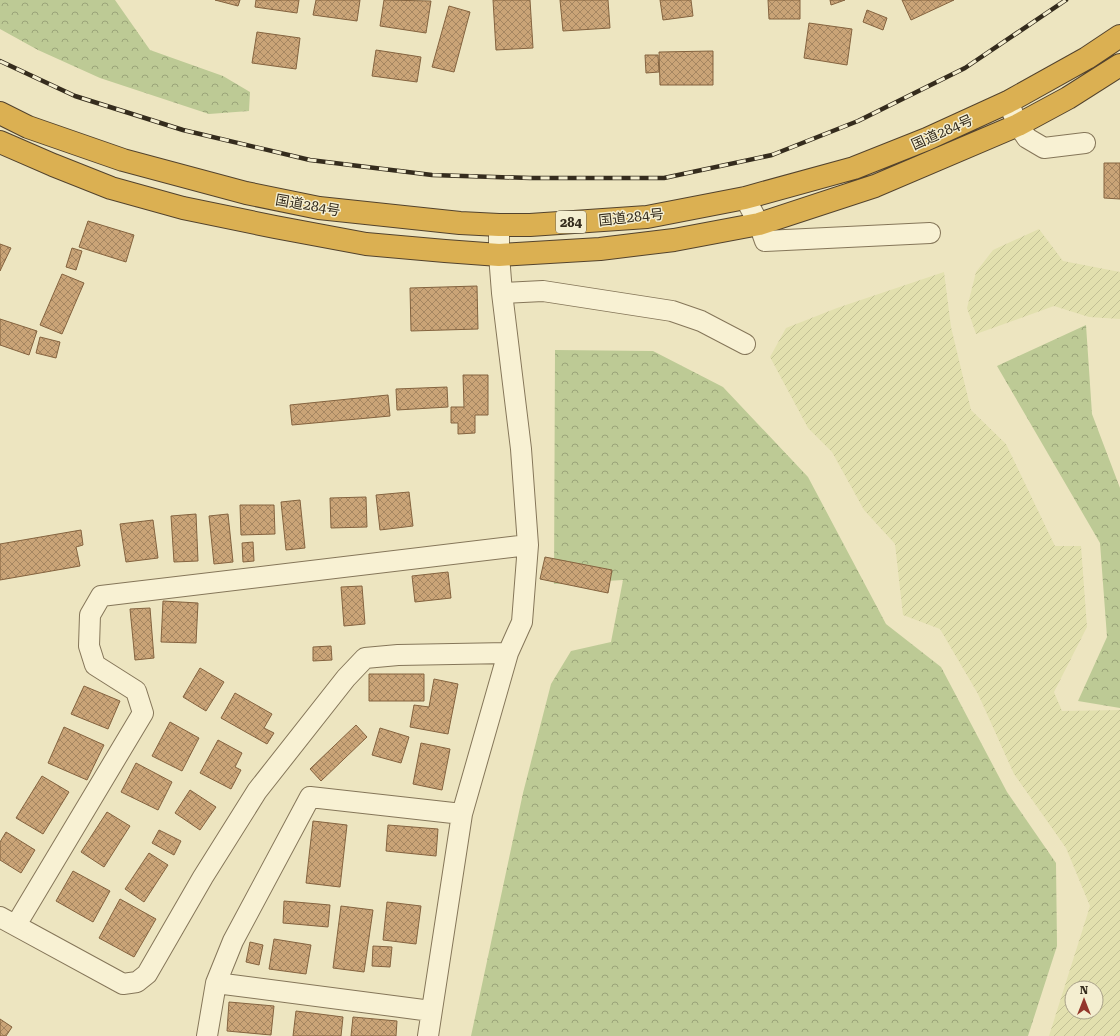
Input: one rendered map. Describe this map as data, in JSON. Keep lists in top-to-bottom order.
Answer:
{
  "streets": {
    "highway": ["国道284号", "284"]
  },
  "north": "top"
}
